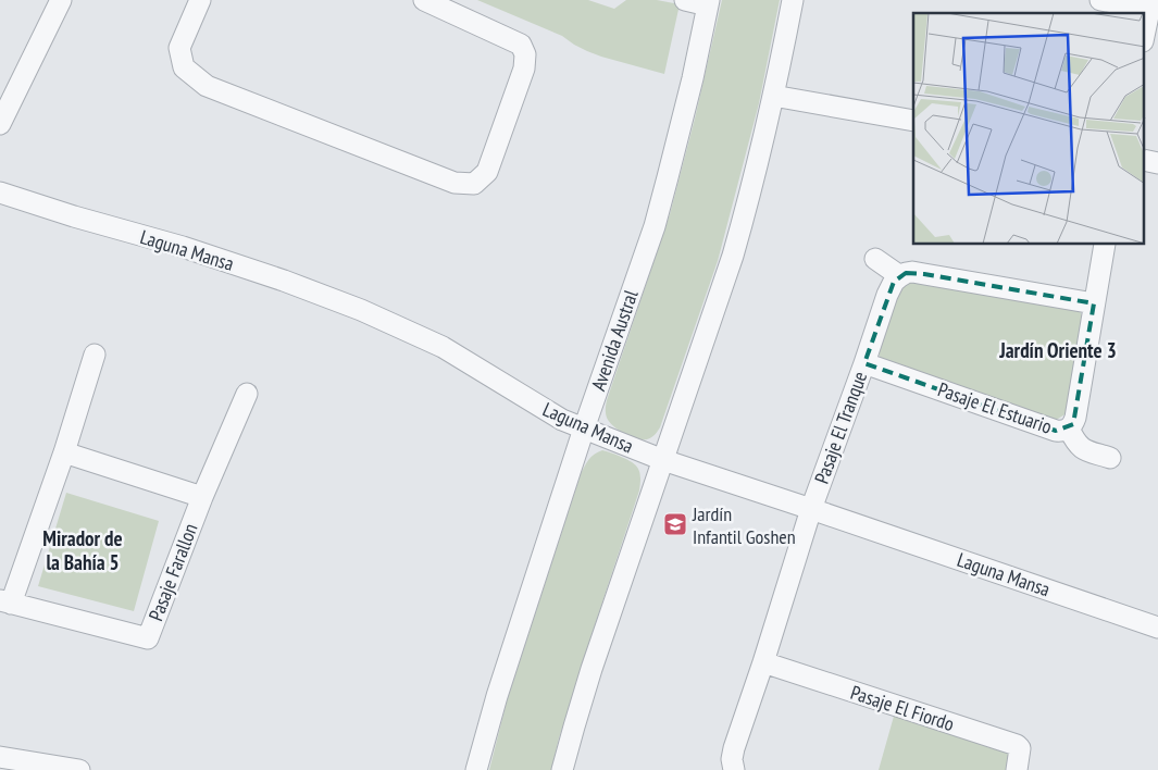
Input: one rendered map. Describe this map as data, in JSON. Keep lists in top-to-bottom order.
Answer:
{
  "streets": {
    "street": [
      "Laguna Mansa",
      "Avenida Austral",
      "Pasaje El Estuario",
      "Pasaje El Tranque",
      "Pasaje Farallon",
      "Pasaje El Fiordo"
    ]
  },
  "crossings": [
    ["Laguna Mansa", "Avenida Austral"],
    ["Laguna Mansa", "Pasaje El Tranque"],
    ["Pasaje El Estuario", "Pasaje El Tranque"],
    ["Pasaje El Tranque", "Pasaje El Fiordo"]
  ],
  "districts": ["Jardín Oriente 3", "Mirador de la Bahía 5"],
  "places": {
    "school or university": ["Jardín Infantil Goshen"]
  }
}
